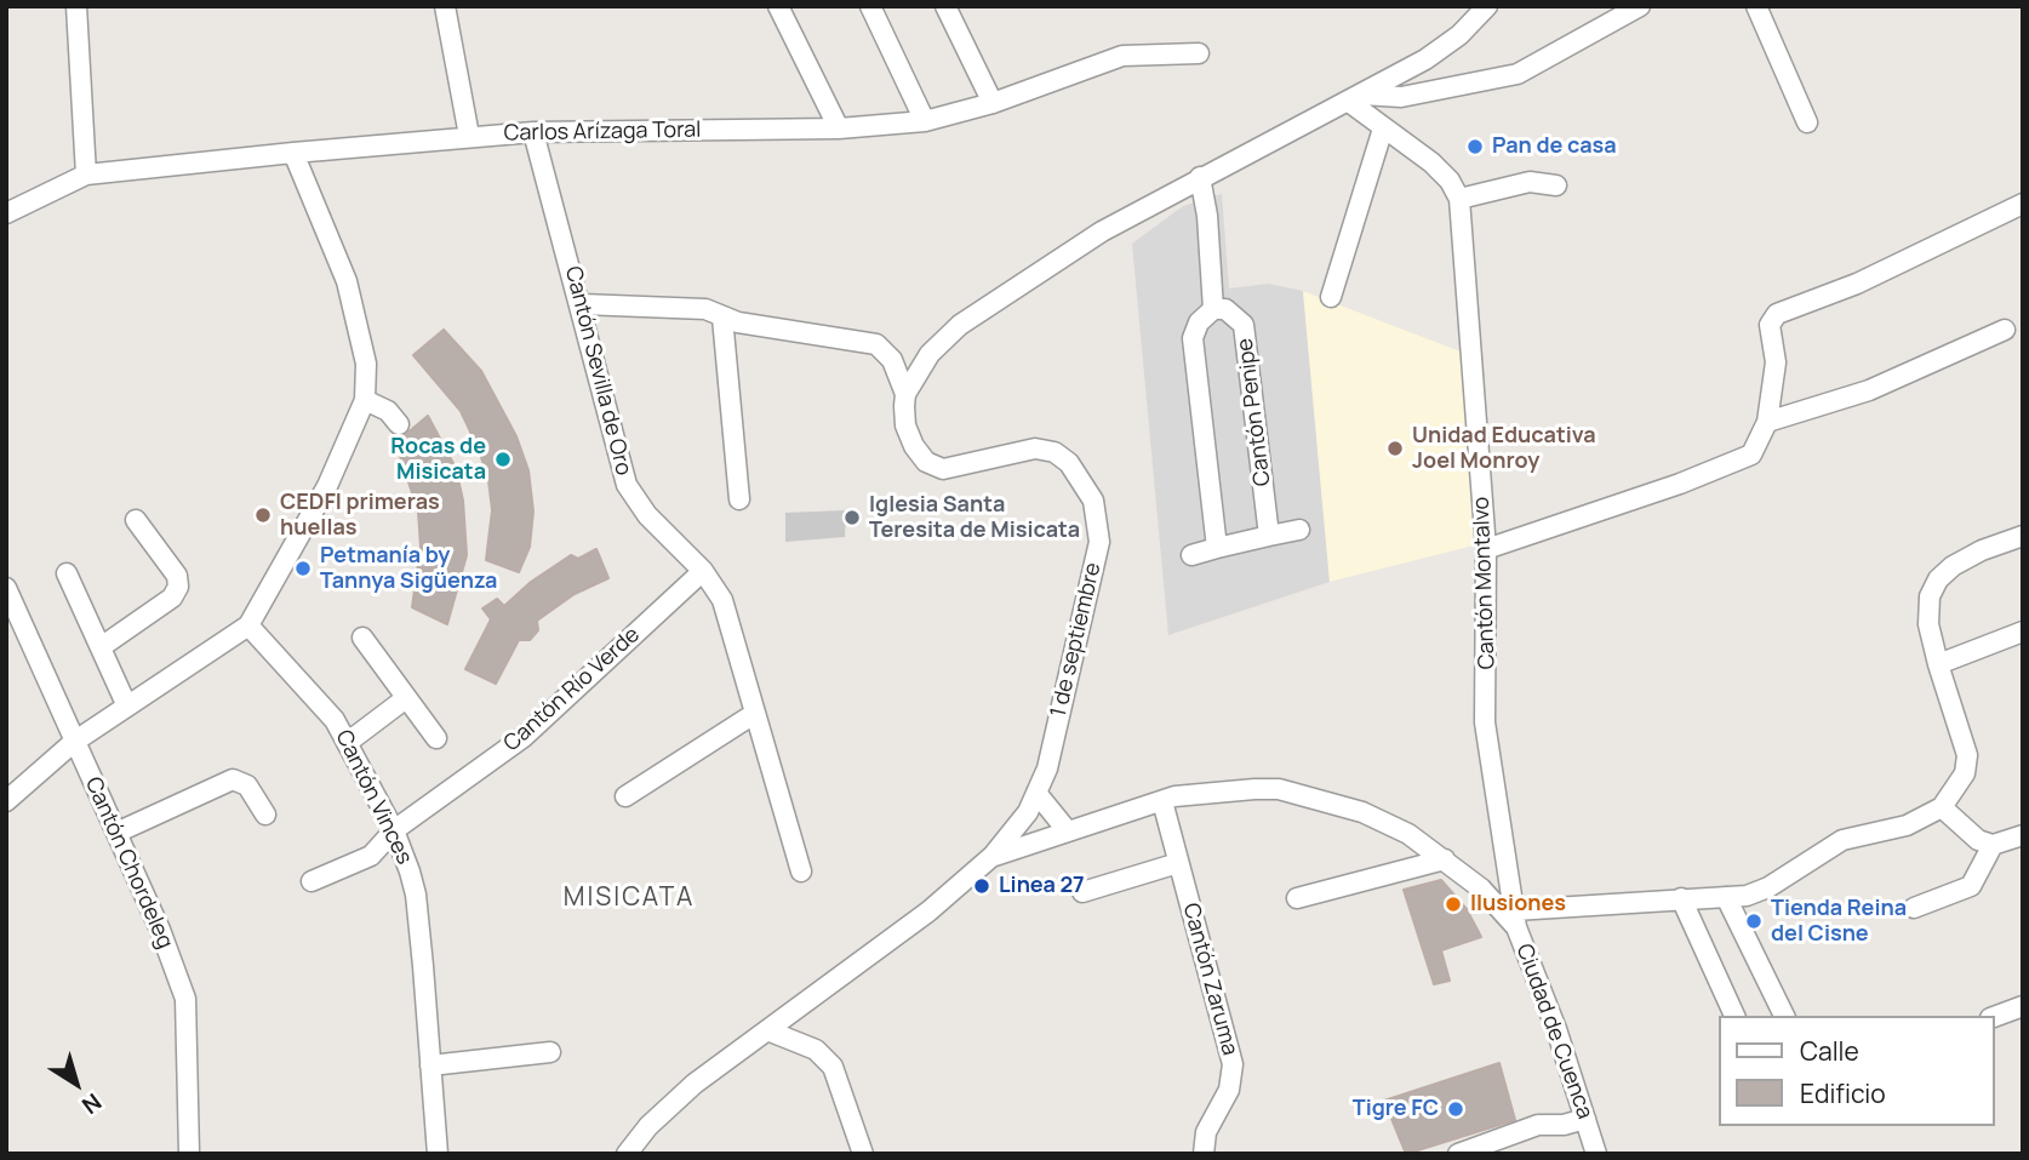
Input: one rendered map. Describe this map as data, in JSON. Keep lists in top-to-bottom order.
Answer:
{
  "streets": {
    "street": [
      "Carlos Arízaga Toral",
      "Cantón Sevilla de Oro",
      "Cantón Penipe",
      "Cantón Montalvo",
      "1 de septiembre",
      "Cantón Río Verde",
      "Cantón Vinces",
      "Cantón Chordeleg",
      "Cantón Zaruma",
      "Ciudad de Cuenca"
    ]
  },
  "crossings": [
    ["Carlos Arízaga Toral", "Cantón Sevilla de Oro"],
    ["Cantón Sevilla de Oro", "1 de septiembre"],
    ["Cantón Sevilla de Oro", "Cantón Río Verde"],
    ["Cantón Montalvo", "Ciudad de Cuenca"],
    ["1 de septiembre", "Ciudad de Cuenca"],
    ["Cantón Río Verde", "Cantón Vinces"],
    ["Cantón Zaruma", "Ciudad de Cuenca"]
  ],
  "districts": ["MISICATA"],
  "places": [
    "Pan de casa",
    "Unidad Educativa Joel Monroy",
    "Rocas de Misicata",
    "CEDFI primeras huellas",
    "Iglesia Santa Teresita de Misicata",
    "Petmanía by Tannya Sigüenza",
    "Linea 27",
    "Ilusiones",
    "Tienda Reina del Cisne",
    "Tigre FC"
  ],
  "legend": ["Calle", "Edificio"],
  "north": "bottom right"
}
